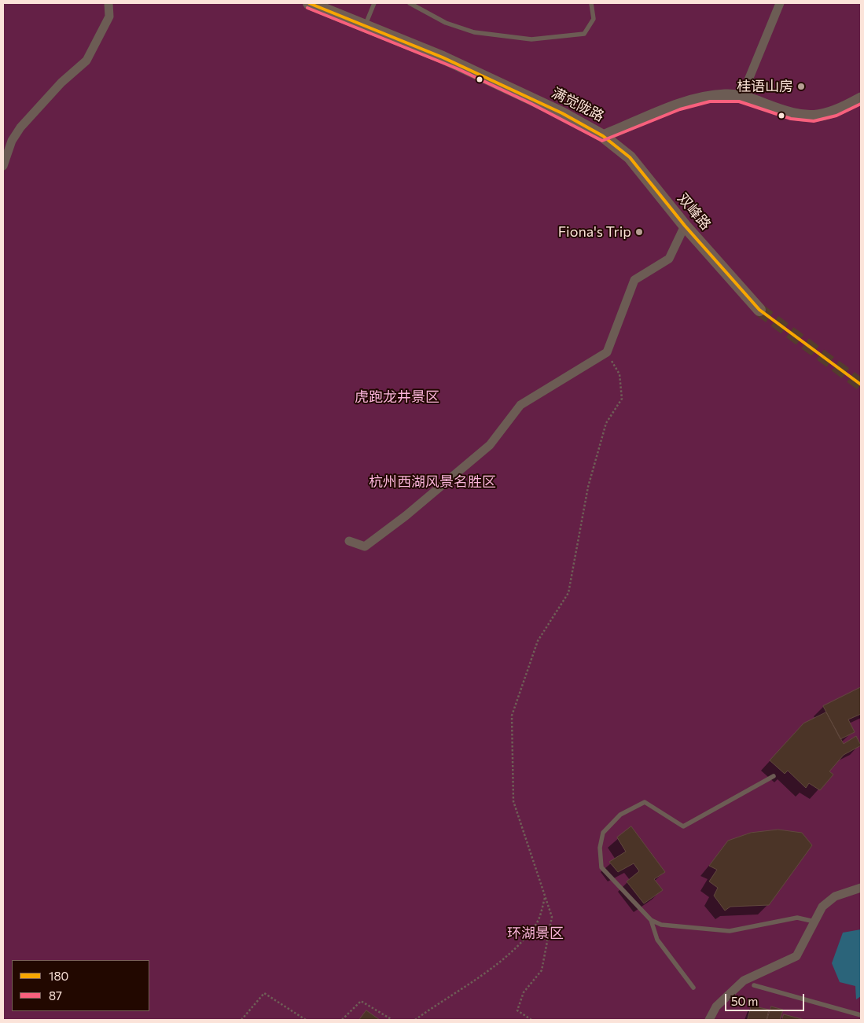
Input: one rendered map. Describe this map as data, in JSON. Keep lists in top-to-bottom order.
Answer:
{
  "streets": {
    "main road": ["满觉陇路", "双峰路"]
  },
  "crossings": [
    ["满觉陇路", "双峰路"]
  ],
  "parks": ["虎跑龙井景区", "杭州西湖风景名胜区", "环湖景区"],
  "places": ["桂语山房", "Fiona's Trip"],
  "lines": ["transit line 180", "transit line 87"],
  "legend": ["180", "87"],
  "scale_bar": "50 m"
}
